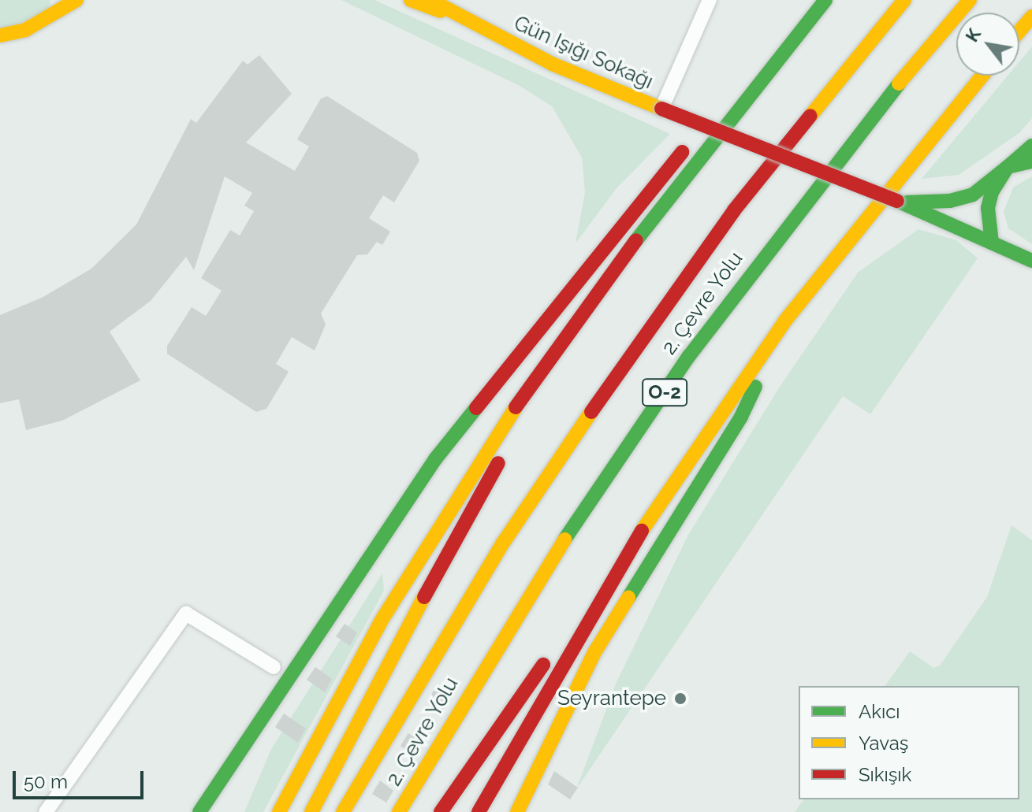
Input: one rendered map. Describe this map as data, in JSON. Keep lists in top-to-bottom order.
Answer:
{
  "streets": {
    "main road": ["Gün Işığı Sokağı", "2. Çevre Yolu", "O-2"]
  },
  "places": ["Seyrantepe"],
  "legend": ["Akıcı", "Yavaş", "Sıkışık"],
  "scale_bar": "50 m",
  "north": "top left"
}
